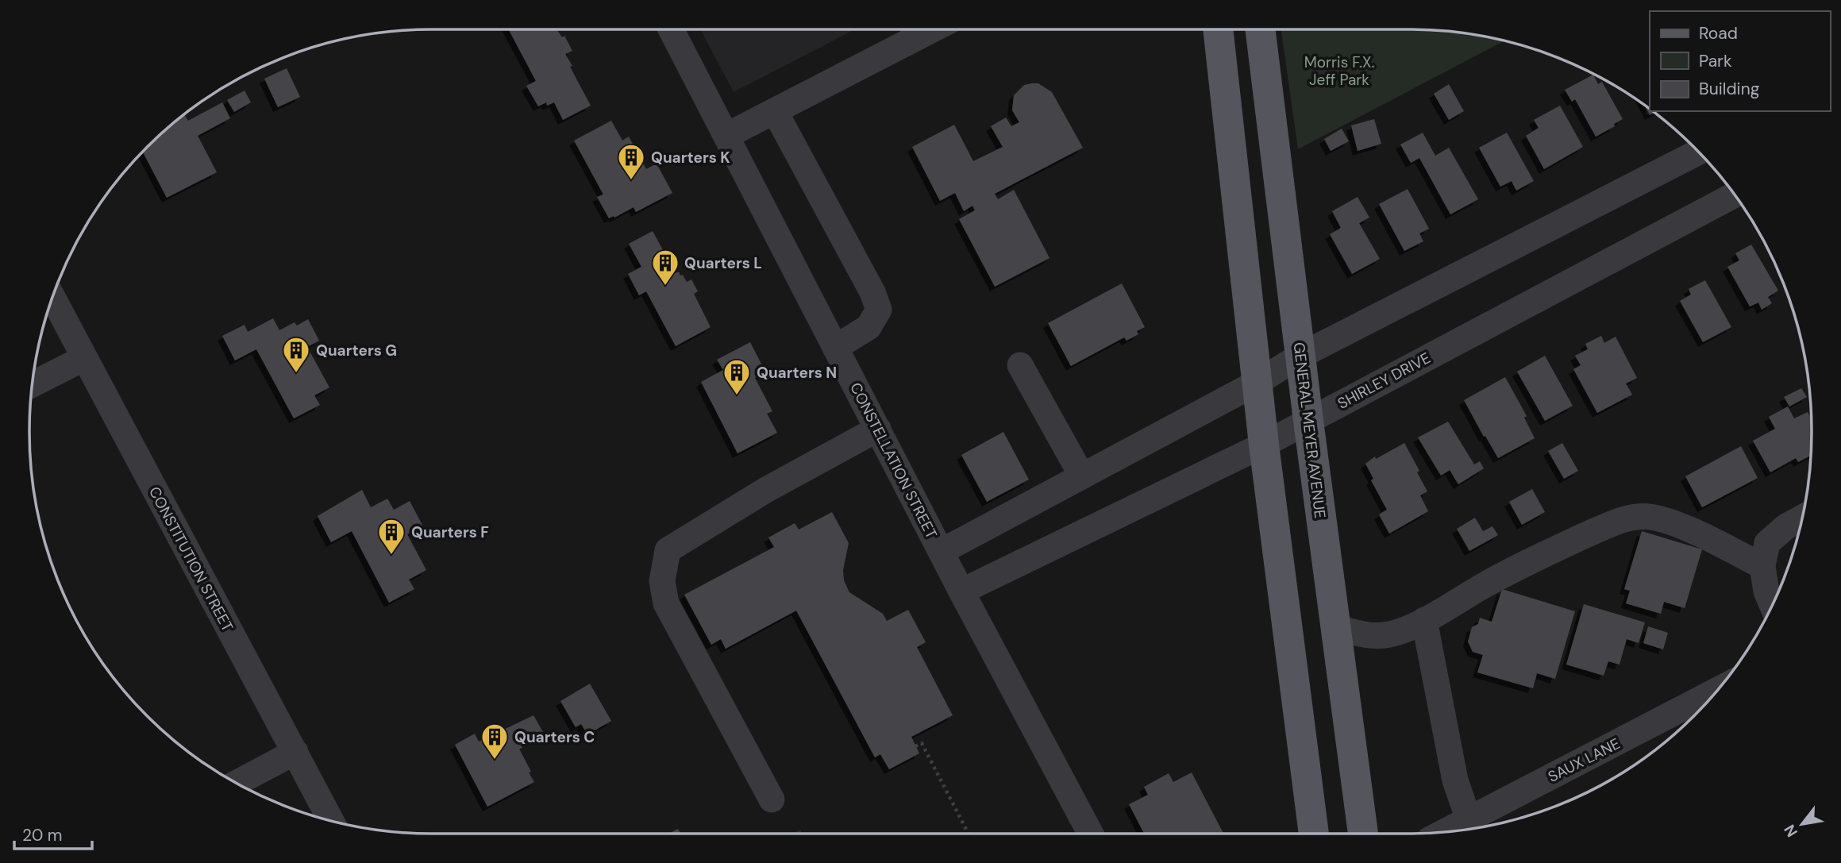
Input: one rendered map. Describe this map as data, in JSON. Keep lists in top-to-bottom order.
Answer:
{
  "streets": {
    "main road": ["GENERAL MEYER AVENUE"],
    "street": [
      "SHIRLEY DRIVE",
      "CONSTELLATION STREET",
      "CONSTITUTION STREET",
      "SAUX LANE"
    ]
  },
  "crossings": [
    ["SHIRLEY DRIVE", "GENERAL MEYER AVENUE"],
    ["SHIRLEY DRIVE", "CONSTELLATION STREET"]
  ],
  "parks": ["Morris F.X. Jeff Park"],
  "places": {
    "building": [
      "Quarters K",
      "Quarters L",
      "Quarters G",
      "Quarters N",
      "Quarters F",
      "Quarters C"
    ]
  },
  "legend": ["Road", "Park", "Building"],
  "scale_bar": "20 m",
  "north": "bottom left"
}
